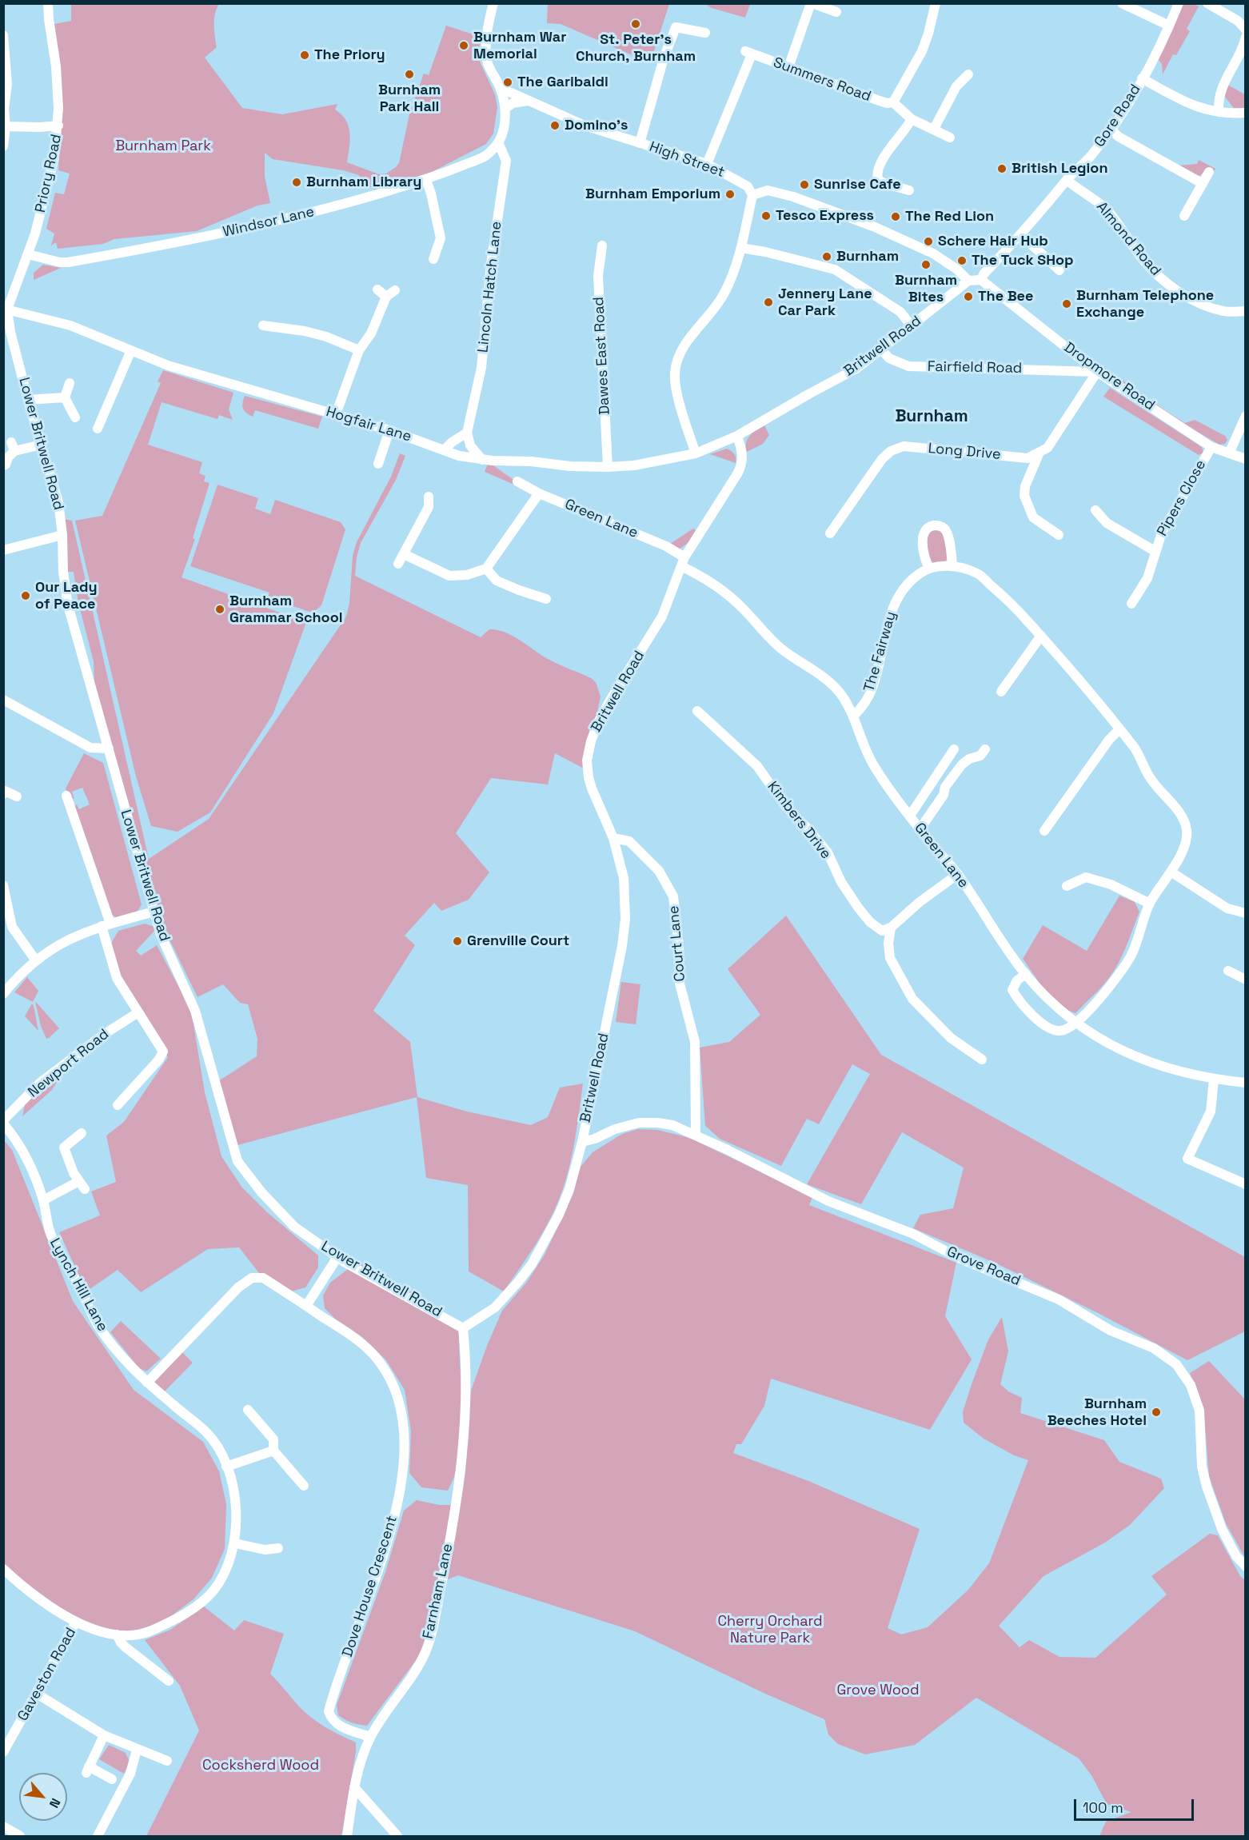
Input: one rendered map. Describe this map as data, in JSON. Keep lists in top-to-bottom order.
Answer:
{
  "streets": {
    "street": [
      "Summers Road",
      "Gore Road",
      "High Street",
      "Priory Road",
      "Windsor Lane",
      "Almond Road",
      "Lincoln Hatch Lane",
      "Britwell Road",
      "Dawes East Road",
      "Fairfield Road",
      "Dropmore Road",
      "Hogfair Lane",
      "Lower Britwell Road",
      "Long Drive",
      "Pipers Close",
      "Green Lane",
      "The Fairway",
      "Kimbers Drive",
      "Court Lane",
      "Newport Road",
      "Grove Road",
      "Lynch Hill Lane",
      "Dove House Crescent",
      "Farnham Lane",
      "Gaveston Road"
    ]
  },
  "crossings": [
    ["Summers Road", "High Street"],
    ["Gore Road", "Almond Road"],
    ["Gore Road", "Dropmore Road"],
    ["Priory Road", "Windsor Lane"],
    ["Priory Road", "Hogfair Lane"],
    ["Priory Road", "Lower Britwell Road"],
    ["Windsor Lane", "Lincoln Hatch Lane"],
    ["Britwell Road", "Fairfield Road"],
    ["Britwell Road", "Hogfair Lane"],
    ["Britwell Road", "Lower Britwell Road"],
    ["Britwell Road", "Green Lane"],
    ["Britwell Road", "Court Lane"],
    ["Britwell Road", "Grove Road"],
    ["Britwell Road", "Farnham Lane"],
    ["Dawes East Road", "Hogfair Lane"],
    ["Fairfield Road", "Dropmore Road"],
    ["Dropmore Road", "Pipers Close"],
    ["Hogfair Lane", "Lower Britwell Road"],
    ["Lower Britwell Road", "Farnham Lane"],
    ["Green Lane", "The Fairway"],
    ["Court Lane", "Grove Road"],
    ["Newport Road", "Lynch Hill Lane"],
    ["Lynch Hill Lane", "Dove House Crescent"],
    ["Lynch Hill Lane", "Gaveston Road"],
    ["Dove House Crescent", "Farnham Lane"]
  ],
  "districts": ["Burnham"],
  "parks": [
    "Burnham Park",
    "Cherry Orchard Nature Park",
    "Grove Wood",
    "Cocksherd Wood"
  ],
  "places": [
    "St. Peter's Church, Burnham",
    "Burnham War Memorial",
    "The Priory",
    "Burnham Park Hall",
    "The Garibaldi",
    "Domino's",
    "British Legion",
    "Burnham Library",
    "Sunrise Cafe",
    "Burnham Emporium",
    "Tesco Express",
    "The Red Lion",
    "Schere Hair Hub",
    "Burnham",
    "The Tuck SHop",
    "Burnham Bites",
    "The Bee",
    "Jennery Lane Car Park",
    "Burnham Telephone Exchange",
    "Our Lady of Peace",
    "Burnham Grammar School",
    "Grenville Court",
    "Burnham Beeches Hotel"
  ],
  "scale_bar": "100 m",
  "north": "bottom right"
}
